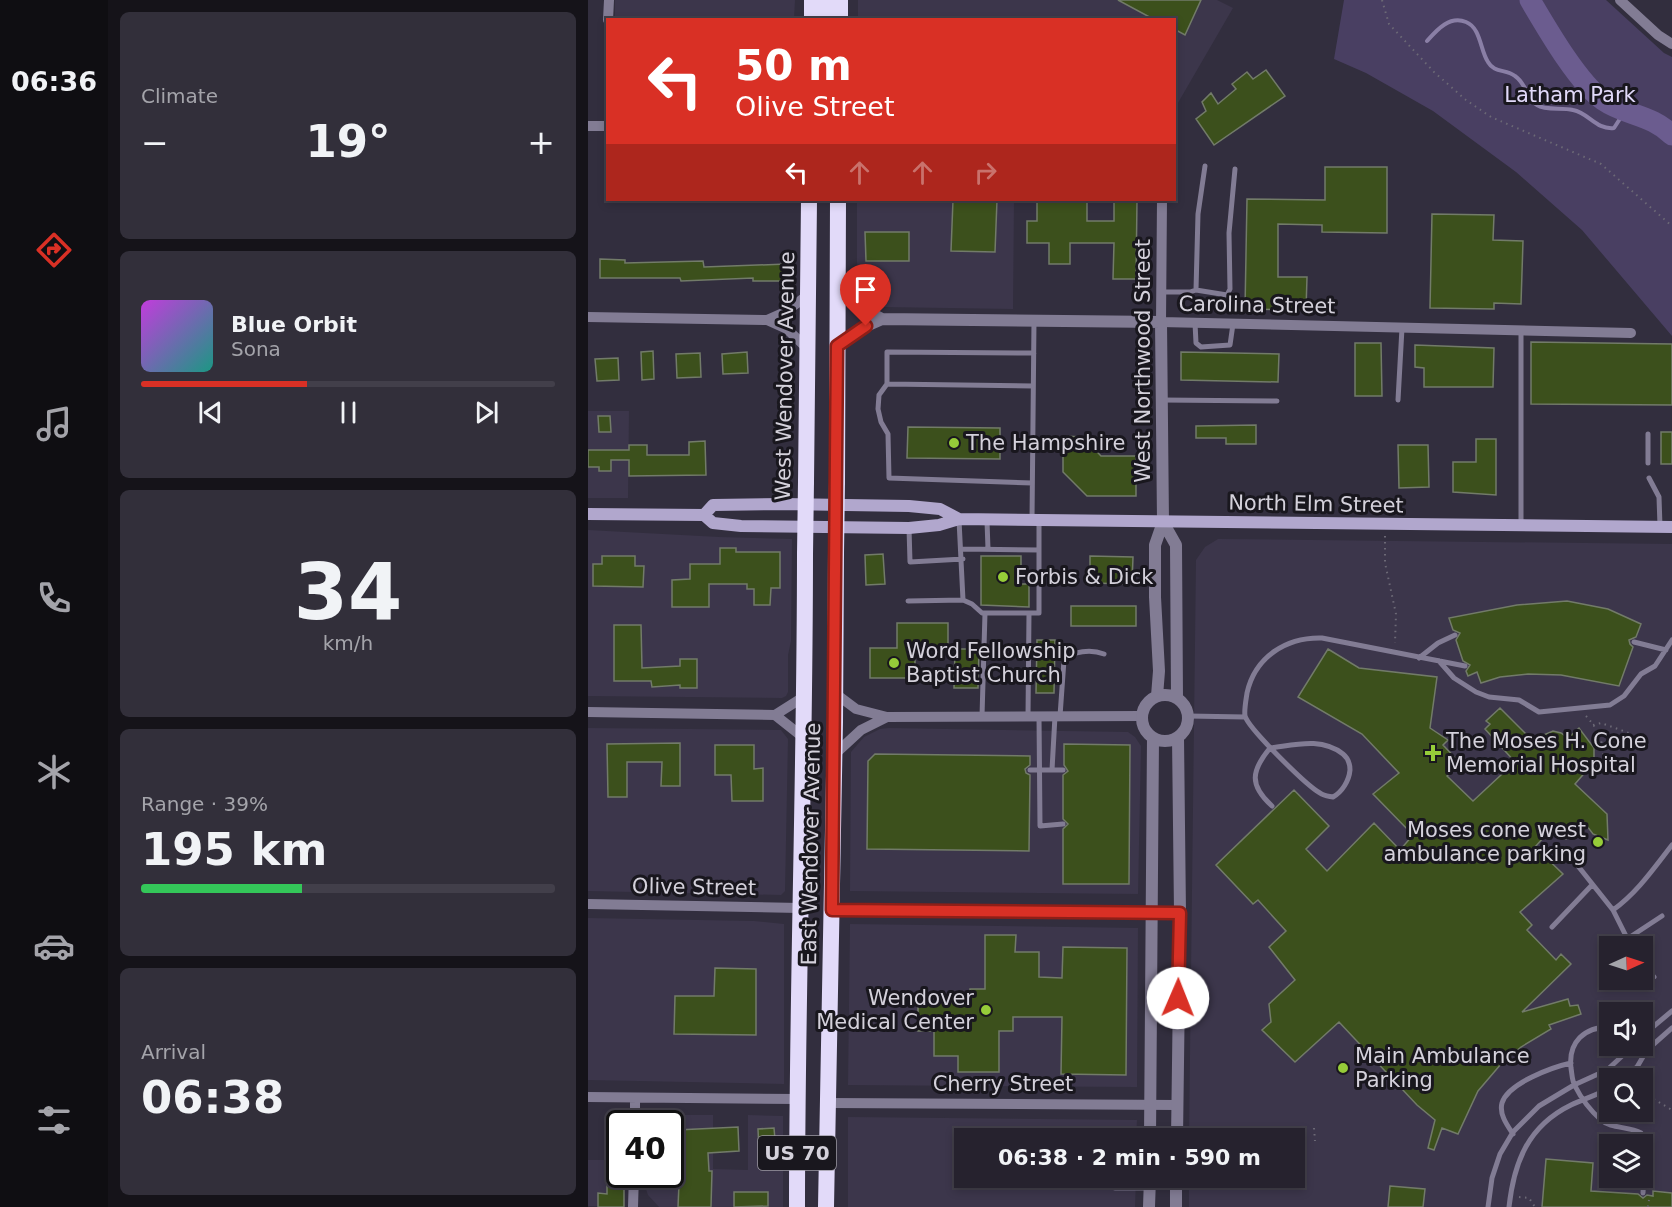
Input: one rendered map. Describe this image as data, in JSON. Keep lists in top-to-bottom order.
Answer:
{
  "streets": {
    "highway": ["West Wendover Avenue", "East Wendover Avenue", "US 70"],
    "main road": ["North Elm Street"],
    "street": [
      "Carolina Street",
      "West Northwood Street",
      "Olive Street",
      "Cherry Street"
    ]
  },
  "crossings": [
    ["Carolina Street", "West Northwood Street"],
    ["Carolina Street", "East Wendover Avenue"],
    ["Carolina Street", "US 70"],
    ["West Northwood Street", "North Elm Street"],
    ["West Wendover Avenue", "East Wendover Avenue"],
    ["East Wendover Avenue", "Olive Street"],
    ["East Wendover Avenue", "Cherry Street"],
    ["East Wendover Avenue", "US 70"]
  ],
  "parks": ["Latham Park"],
  "places": {
    "other": [
      "The Hampshire",
      "Forbis & Dick",
      "Word Fellowship Baptist Church",
      "Moses cone west ambulance parking",
      "Wendover Medical Center",
      "Main Ambulance Parking"
    ],
    "health": ["The Moses H. Cone Memorial Hospital"]
  },
  "north": "right",
  "page": {
    "tabs": "06:36",
    "tile": [
      "Climate",
      ["34", "km/h"],
      ["Range · 39%", "195 km"],
      ["Arrival", "06:38"]
    ],
    "turn": ["50 m", "Olive Street"],
    "heat": ["−", "19°", "+"],
    "song": ["Blue Orbit", "Sona"],
    "limit": "40",
    "trip": "06:38 · 2 min · 590 m"
  }
}
